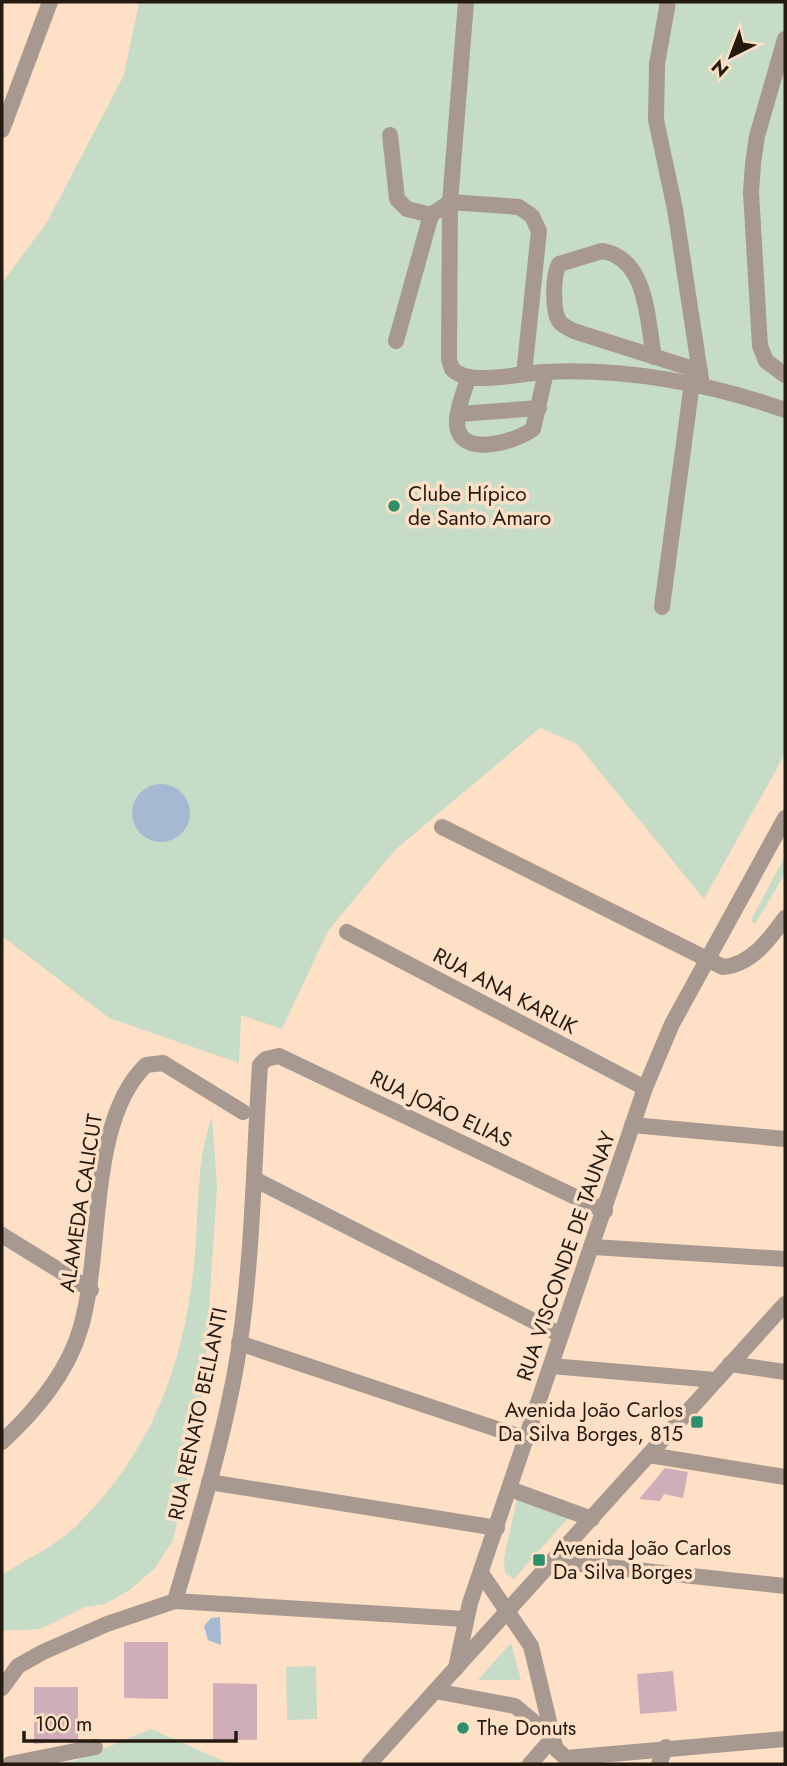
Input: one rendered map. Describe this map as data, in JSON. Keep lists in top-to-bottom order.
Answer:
{
  "streets": {
    "street": [
      "RUA ANA KARLIK",
      "RUA JOÃO ELIAS",
      "ALAMEDA CALICUT",
      "RUA VISCONDE DE TAUNAY",
      "RUA RENATO BELLANTI"
    ]
  },
  "crossings": [
    ["RUA ANA KARLIK", "RUA VISCONDE DE TAUNAY"],
    ["RUA JOÃO ELIAS", "RUA VISCONDE DE TAUNAY"],
    ["RUA JOÃO ELIAS", "RUA RENATO BELLANTI"]
  ],
  "places": {
    "other": ["Clube Hípico de Santo Amaro", "The Donuts"],
    "transit": ["Avenida João Carlos Da Silva Borges, 815", "Avenida João Carlos Da Silva Borges"]
  },
  "scale_bar": "100 m",
  "north": "bottom left"
}
